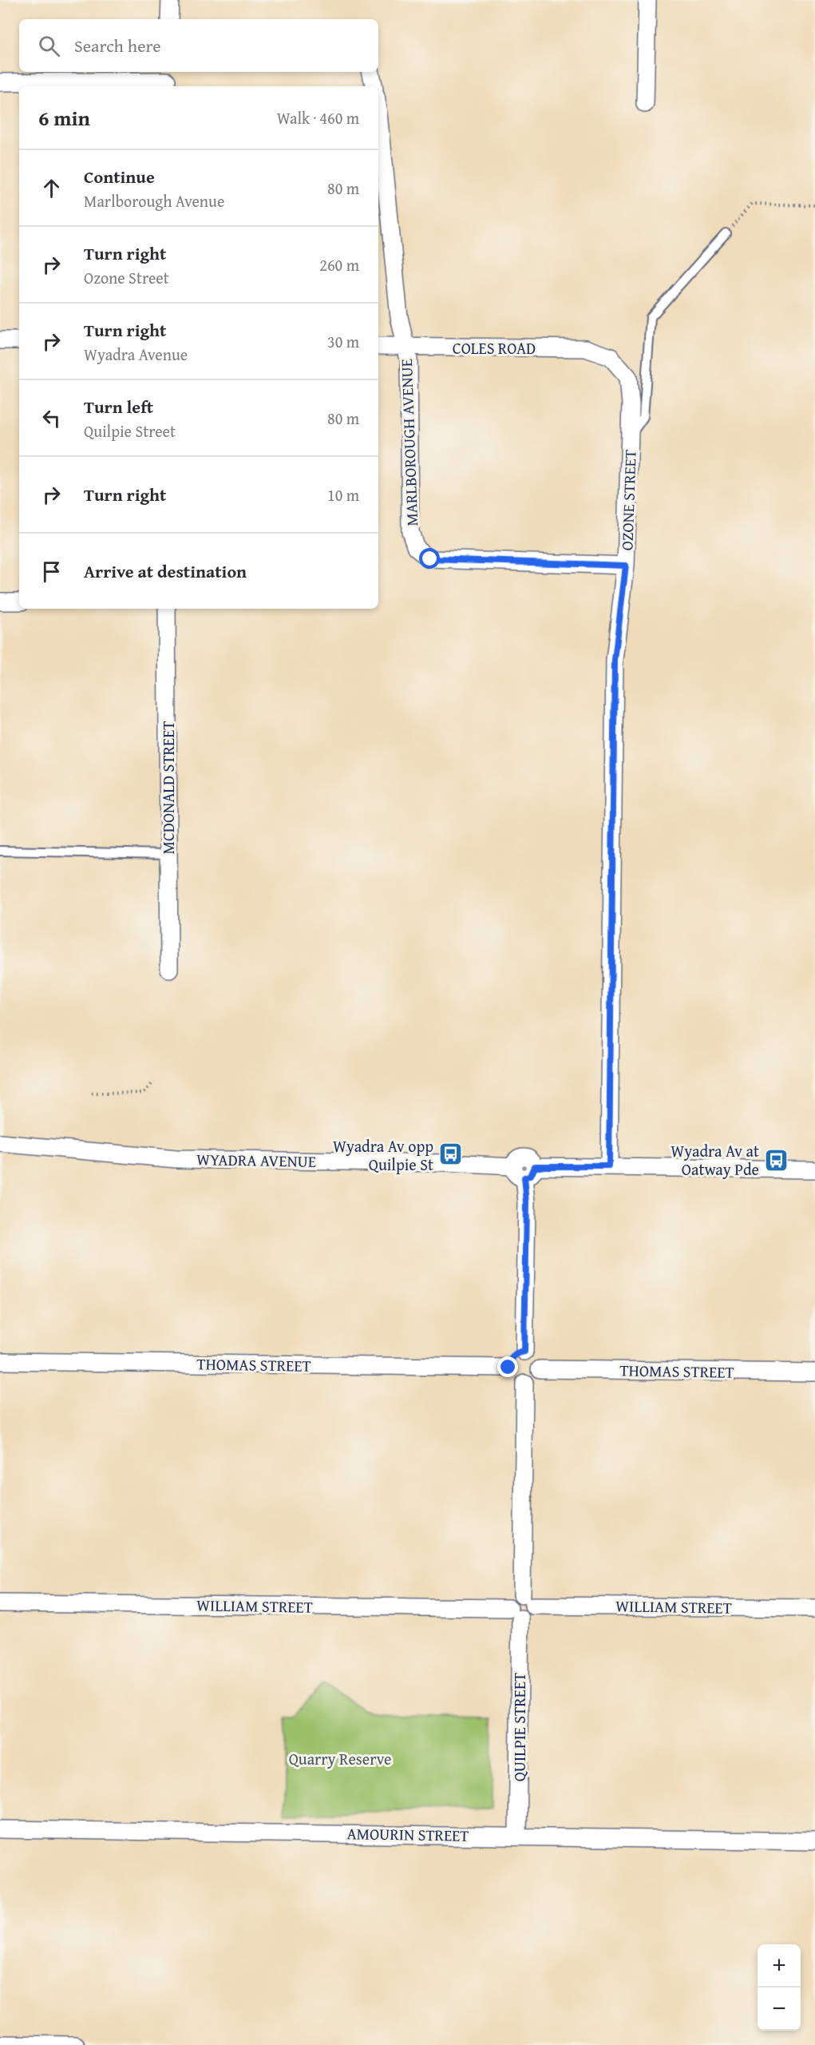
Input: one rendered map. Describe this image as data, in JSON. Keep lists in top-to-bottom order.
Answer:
{
  "streets": {
    "street": [
      "COLES ROAD",
      "MARLBOROUGH AVENUE",
      "OZONE STREET",
      "MCDONALD STREET",
      "WYADRA AVENUE",
      "THOMAS STREET",
      "WILLIAM STREET",
      "QUILPIE STREET",
      "AMOURIN STREET"
    ]
  },
  "crossings": [
    ["COLES ROAD", "MARLBOROUGH AVENUE"],
    ["COLES ROAD", "OZONE STREET"],
    ["MARLBOROUGH AVENUE", "OZONE STREET"],
    ["OZONE STREET", "WYADRA AVENUE"],
    ["WILLIAM STREET", "QUILPIE STREET"],
    ["QUILPIE STREET", "AMOURIN STREET"]
  ],
  "parks": ["Quarry Reserve"],
  "places": {
    "bus stop": ["Wyadra Av opp Quilpie St", "Wyadra Av at Oatway Pde"]
  },
  "page": {
    "search": "Search here",
    "heading": ["6 min", "Walk · 460 m"],
    "list": [
      ["Continue", "Marlborough Avenue", "80 m"],
      ["Turn right", "Ozone Street", "260 m"],
      ["Turn right", "Wyadra Avenue", "30 m"],
      ["Turn left", "Quilpie Street", "80 m"],
      ["Turn right", "10 m"],
      "Arrive at destination"
    ],
    "map_buttons": ["+", "−"]
  }
}
